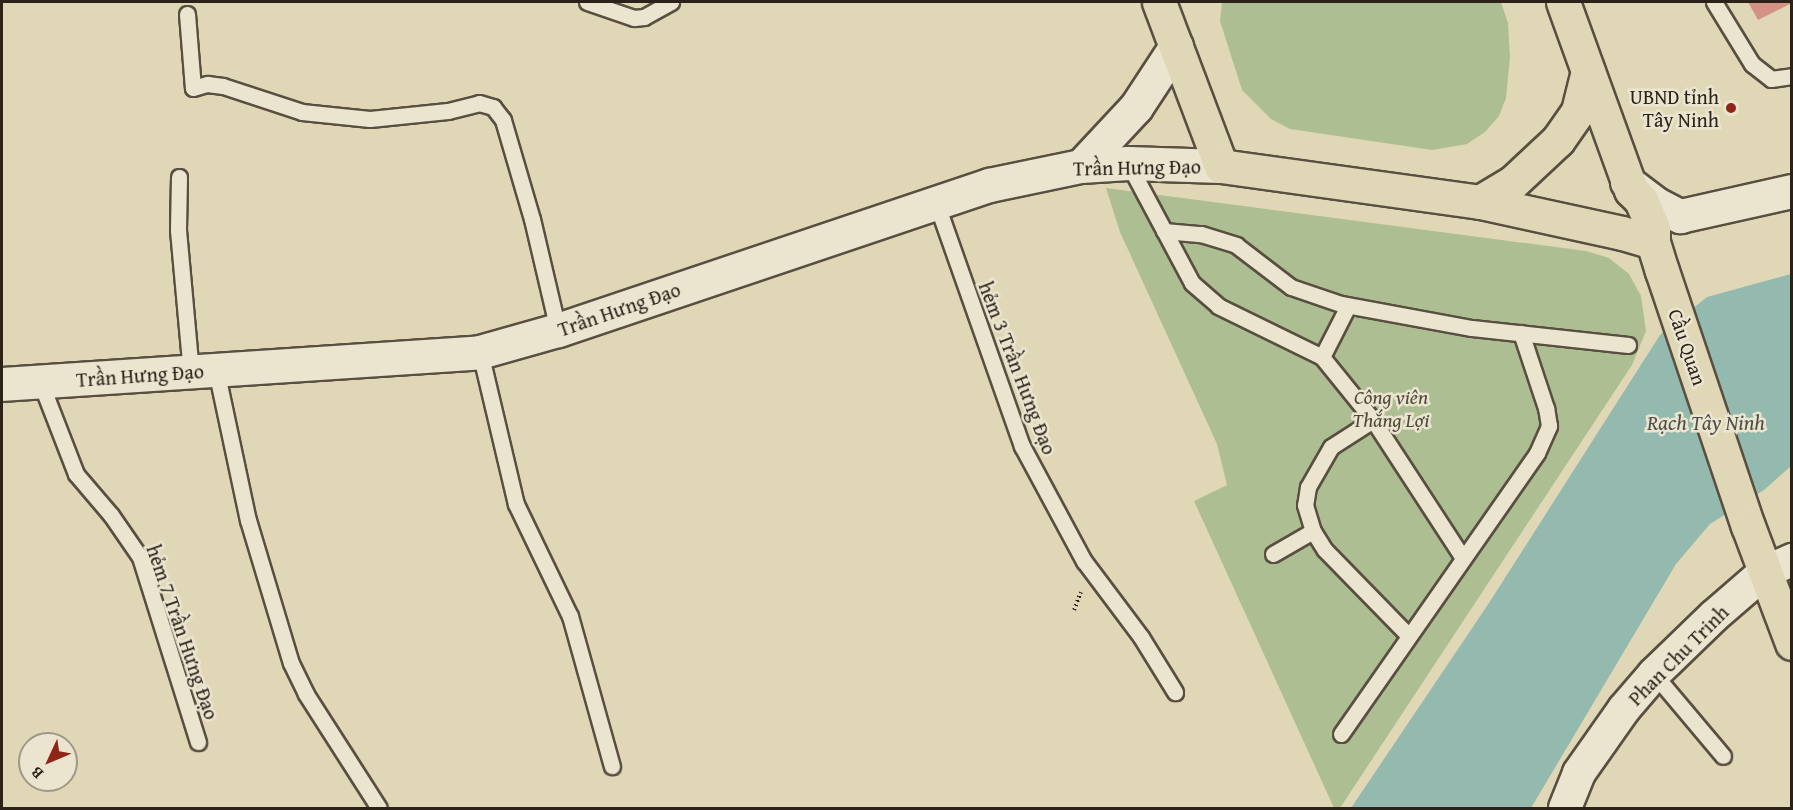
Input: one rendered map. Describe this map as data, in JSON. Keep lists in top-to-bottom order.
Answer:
{
  "streets": {
    "main road": ["Trần Hưng Đạo", "Cầu Quan"],
    "street": ["Phan Chu Trinh"],
    "lane": ["hẻm 3 Trần Hưng Đạo", "hẻm 7 Trần Hưng Đạo"]
  },
  "crossings": [
    ["Trần Hưng Đạo", "Cầu Quan"],
    ["Trần Hưng Đạo", "hẻm 3 Trần Hưng Đạo"],
    ["Trần Hưng Đạo", "hẻm 7 Trần Hưng Đạo"],
    ["Cầu Quan", "Phan Chu Trinh"]
  ],
  "water": ["Rạch Tây Ninh"],
  "parks": ["Công viên Thắng Lợi"],
  "places": ["UBND tỉnh Tây Ninh"],
  "north": "bottom left"
}
